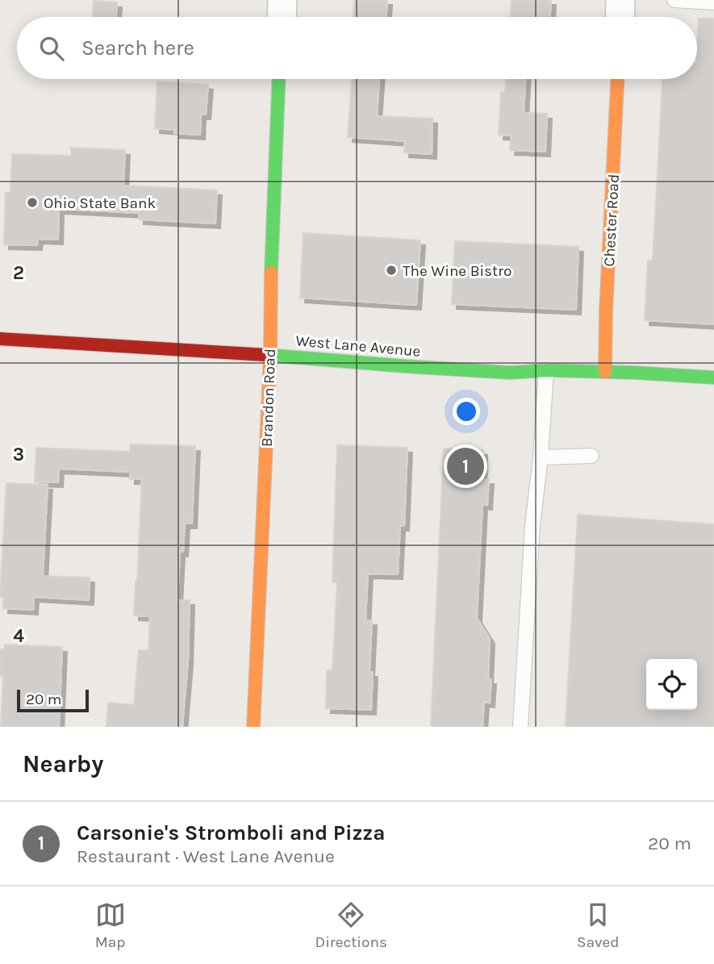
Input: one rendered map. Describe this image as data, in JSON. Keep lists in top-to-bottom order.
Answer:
{
  "streets": {
    "street": ["Chester Road", "West Lane Avenue", "Brandon Road"]
  },
  "crossings": [
    ["Chester Road", "West Lane Avenue"],
    ["West Lane Avenue", "Brandon Road"]
  ],
  "places": ["Ohio State Bank", "The Wine Bistro"],
  "scale_bar": "20 m",
  "page": {
    "search": "Search here",
    "pins": "1",
    "scale": "20 m",
    "heading": "Nearby",
    "list": [
      {
        "mark": "1",
        "name": "Carsonie's Stromboli and Pizza",
        "note": "Restaurant · West Lane Avenue",
        "value": "20 m"
      }
    ],
    "nav": ["Map", "Directions", "Saved"]
  },
  "grid": {
    "rows": ["2", "3", "4"]
  }
}
